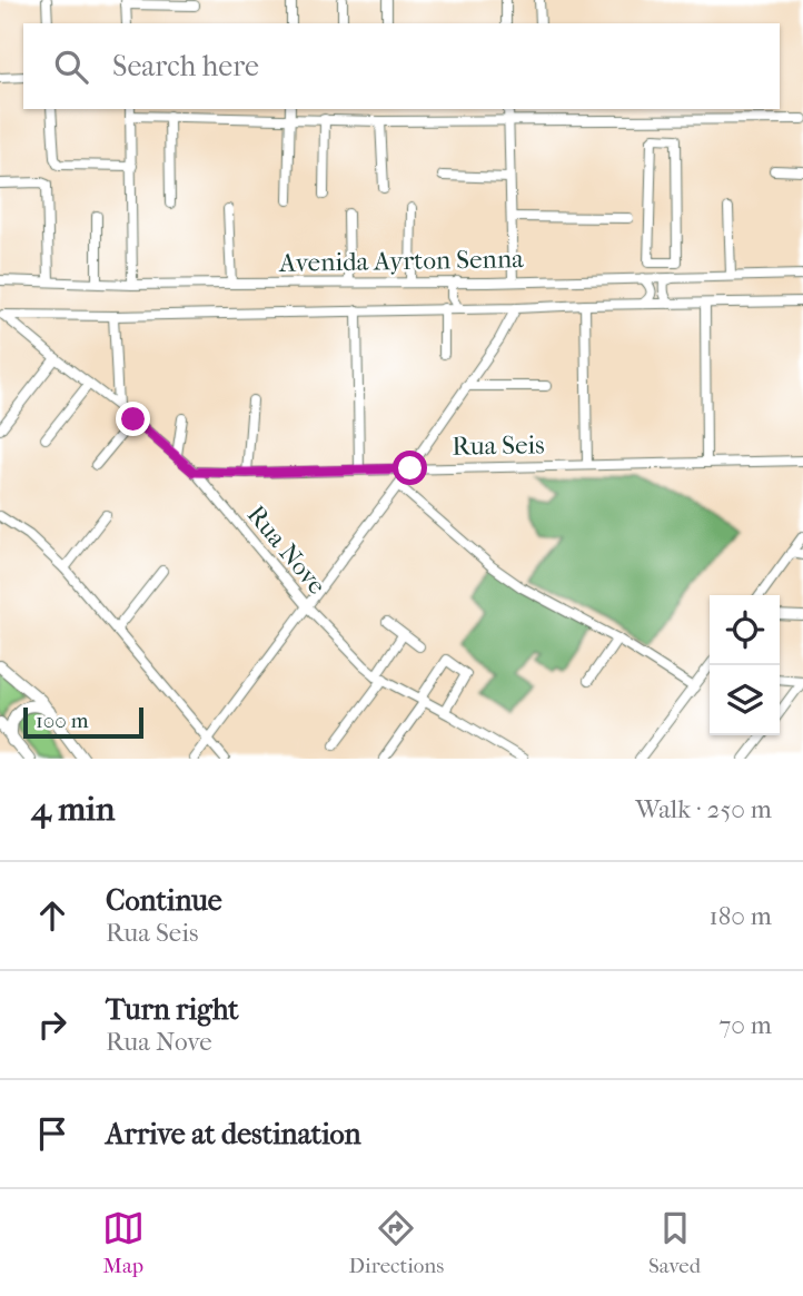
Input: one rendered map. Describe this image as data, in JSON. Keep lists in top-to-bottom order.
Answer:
{
  "streets": {
    "street": ["Avenida Ayrton Senna", "Rua Seis", "Rua Nove"]
  },
  "crossings": [
    ["Avenida Ayrton Senna", "Rua Nove"],
    ["Rua Seis", "Rua Nove"]
  ],
  "scale_bar": "100 m",
  "page": {
    "search": "Search here",
    "scale": "100 m",
    "heading": ["4 min", "Walk · 250 m"],
    "list": [
      ["Continue", "Rua Seis", "180 m"],
      ["Turn right", "Rua Nove", "70 m"],
      "Arrive at destination"
    ],
    "nav": ["Map", "Directions", "Saved"]
  }
}
